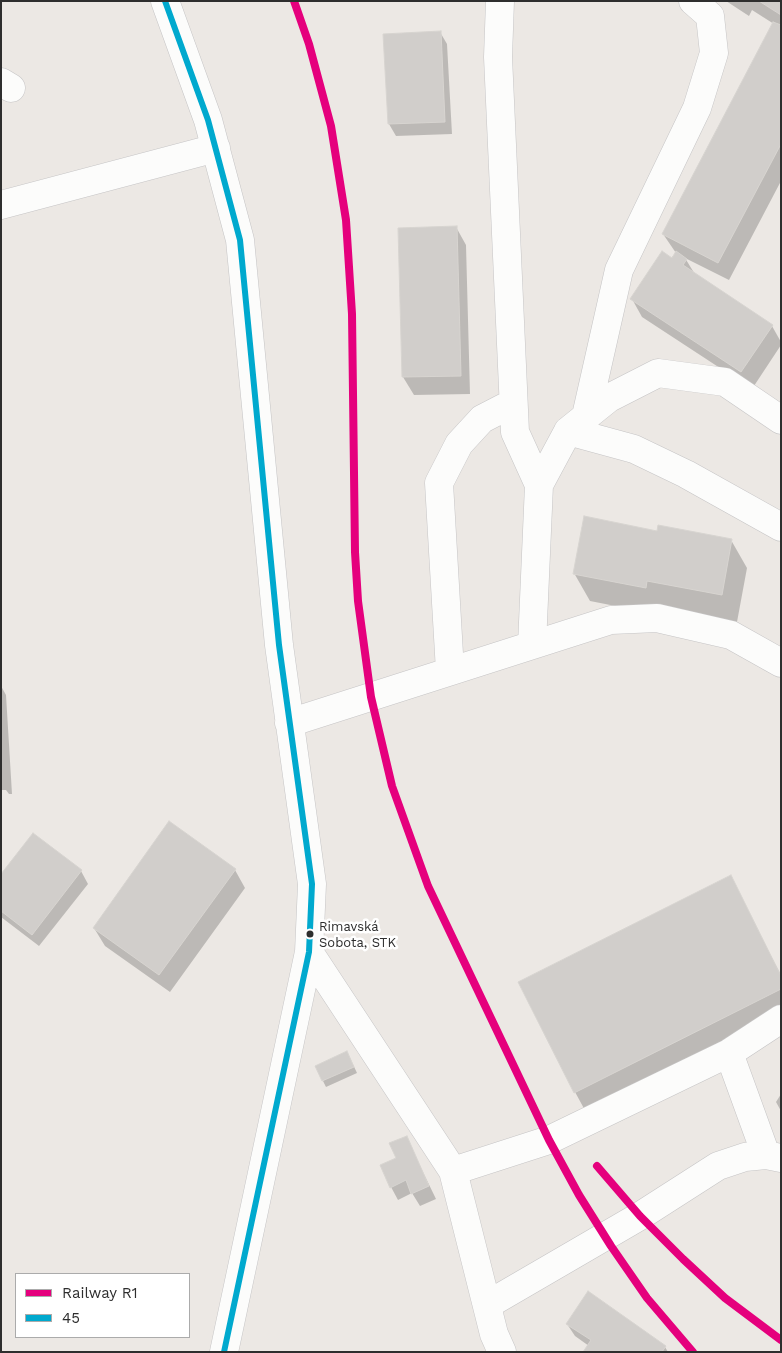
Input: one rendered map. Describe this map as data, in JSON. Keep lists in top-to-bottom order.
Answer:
{
  "places": ["Rimavská Sobota, STK"],
  "lines": ["rail line R1", "transit line 45"],
  "legend": ["Railway R1", "45"]
}
